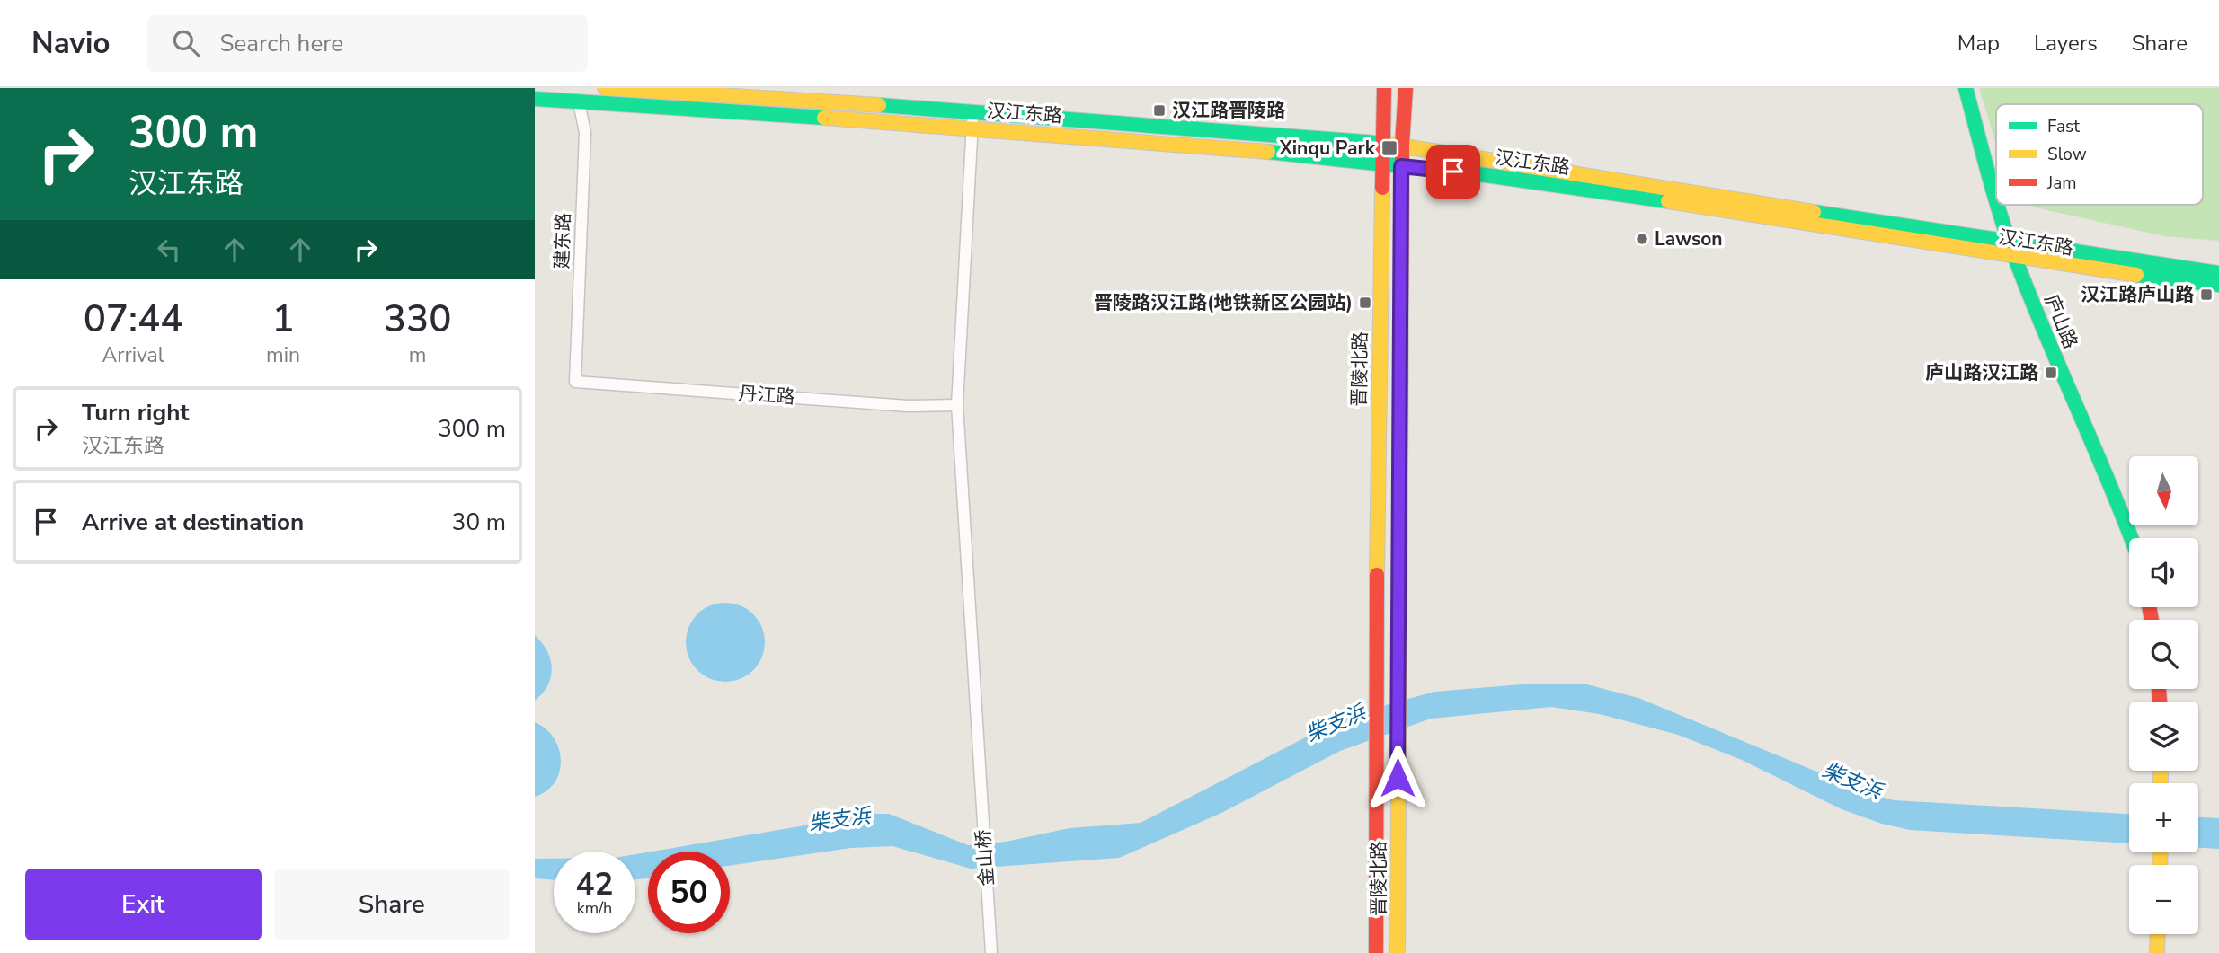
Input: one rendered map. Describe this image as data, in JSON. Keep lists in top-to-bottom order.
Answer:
{
  "streets": {
    "main road": ["汉江东路", "庐山路", "晋陵北路"],
    "street": ["建东路", "丹江路", "金山桥"]
  },
  "crossings": [
    ["汉江东路", "建东路"],
    ["汉江东路", "庐山路"],
    ["汉江东路", "晋陵北路"],
    ["汉江东路", "金山桥"],
    ["建东路", "丹江路"],
    ["丹江路", "金山桥"]
  ],
  "water": ["柴支浜"],
  "places": {
    "transit": [
      "汉江路晋陵路",
      "Xinqu Park",
      "汉江路庐山路",
      "晋陵路汉江路(地铁新区公园站)",
      "庐山路汉江路"
    ],
    "other": ["Lawson"]
  },
  "legend": ["Fast", "Slow", "Jam"],
  "north": "bottom",
  "page": {
    "header": "Navio",
    "search": "Search here",
    "nav": ["Map", "Layers", "Share"],
    "turn": ["300 m", "汉江东路"],
    "eta": [
      "07:44",
      "Arrival",
      "1",
      "min",
      "330",
      "m"
    ],
    "list": [
      {
        "name": "Turn right",
        "note": "汉江东路",
        "value": "300 m"
      },
      {
        "name": "Arrive at destination",
        "value": "30 m"
      }
    ],
    "map_buttons": ["+", "−"],
    "speed": "42 km/h",
    "limit": "50",
    "buttons": ["Exit", "Share"]
  }
}
